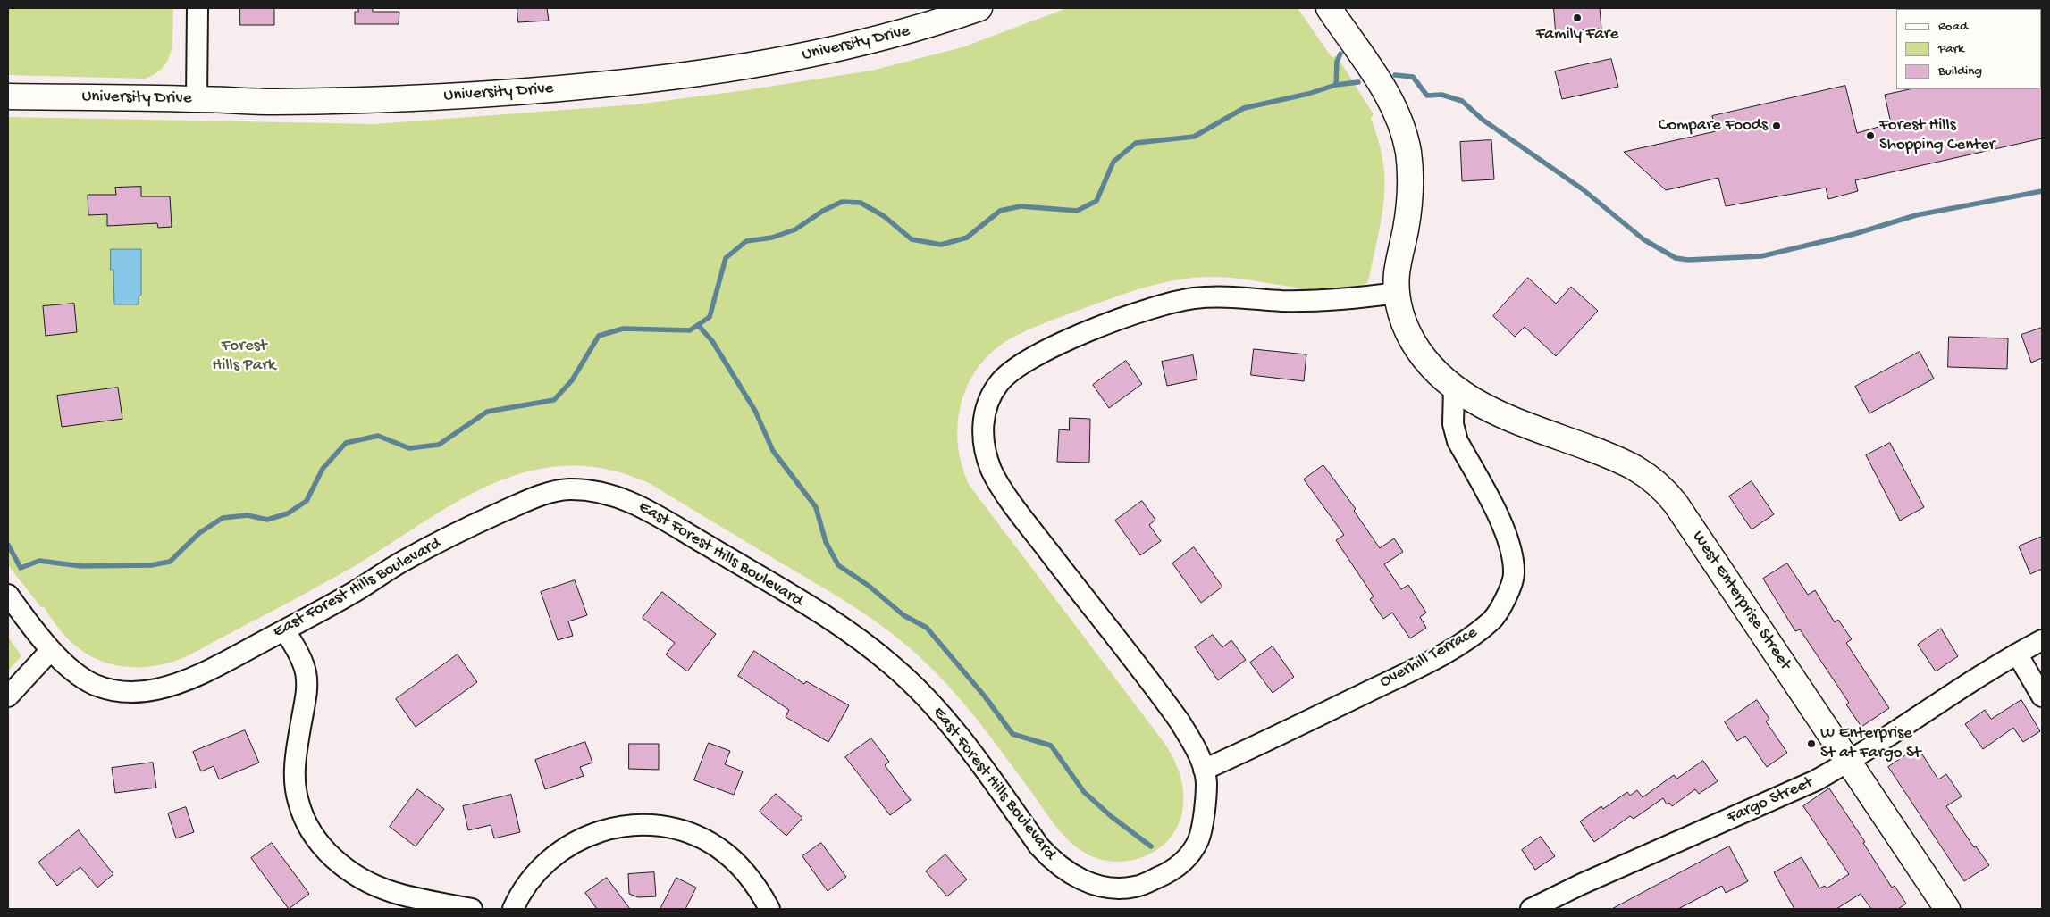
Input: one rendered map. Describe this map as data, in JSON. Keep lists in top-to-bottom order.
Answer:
{
  "streets": {
    "street": [
      "University Drive",
      "East Forest Hills Boulevard",
      "West Enterprise Street",
      "Overhill Terrace",
      "Fargo Street"
    ]
  },
  "crossings": [
    ["East Forest Hills Boulevard", "Overhill Terrace"],
    ["West Enterprise Street", "Overhill Terrace"],
    ["West Enterprise Street", "Fargo Street"]
  ],
  "parks": ["Forest Hills Park"],
  "places": [
    "Family Fare",
    "Compare Foods",
    "Forest Hills Shopping Center",
    "W Enterprise St at Fargo St"
  ],
  "legend": ["Road", "Park", "Building"]
}
